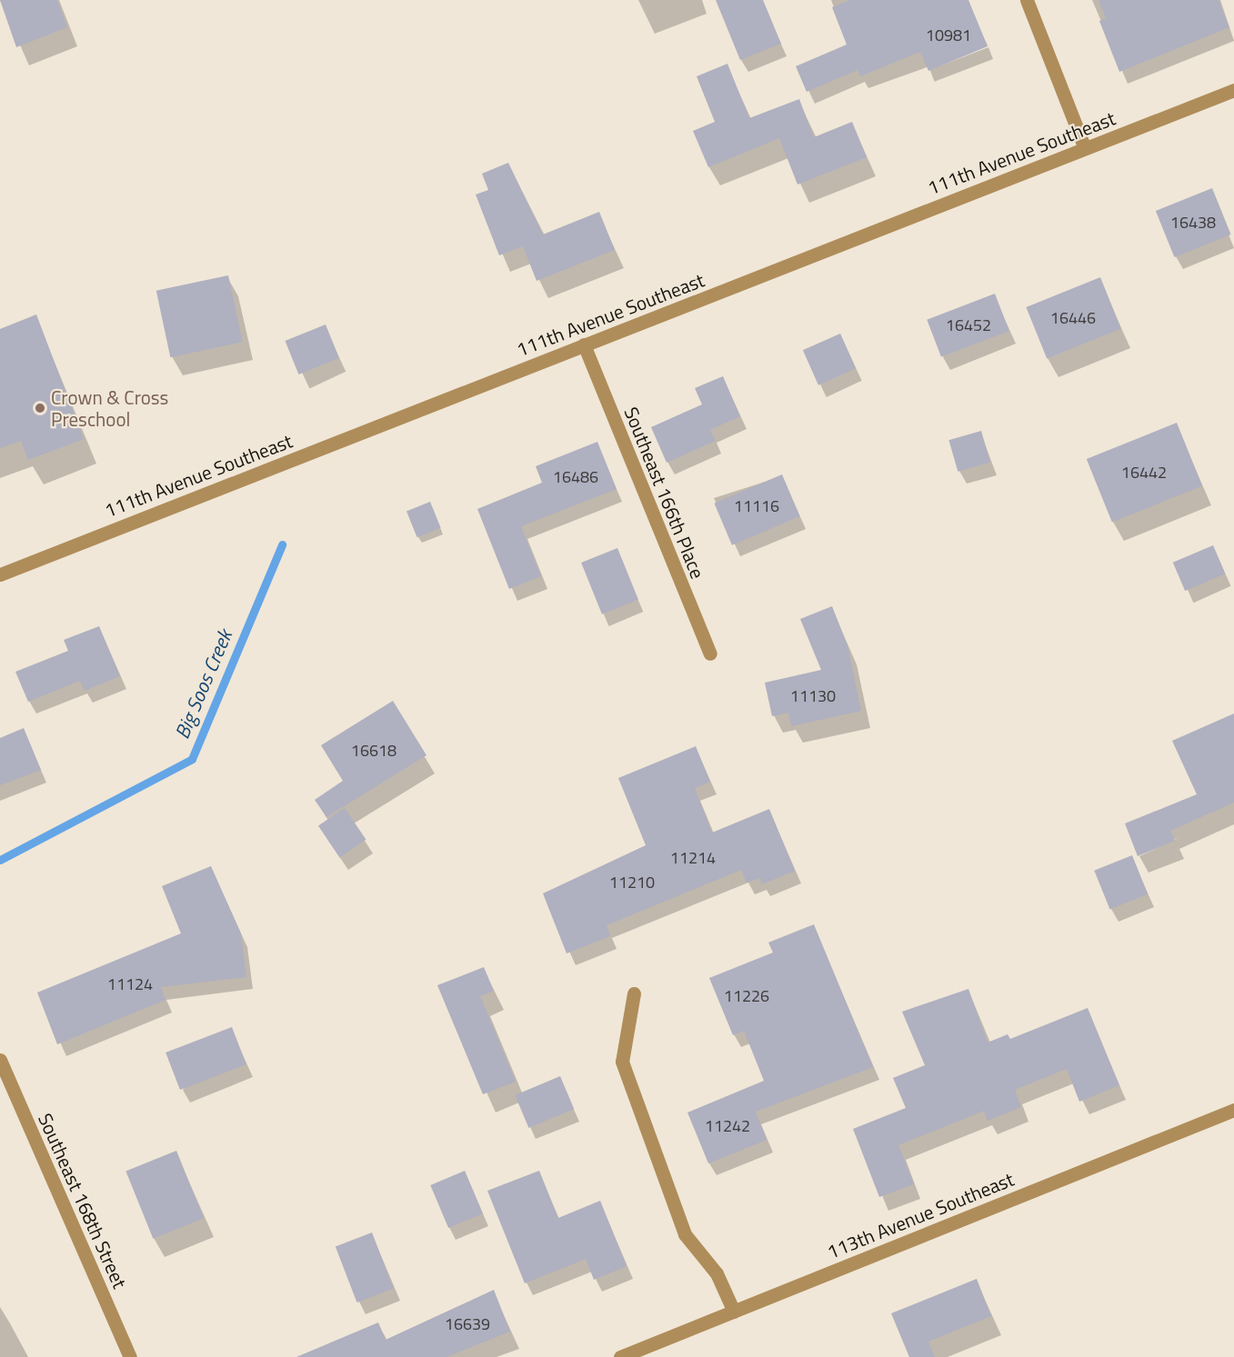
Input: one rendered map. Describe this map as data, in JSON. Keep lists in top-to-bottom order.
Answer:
{
  "streets": {
    "street": [
      "111th Avenue Southeast",
      "Southeast 166th Place",
      "Southeast 168th Street",
      "113th Avenue Southeast"
    ]
  },
  "crossings": [
    ["111th Avenue Southeast", "Southeast 166th Place"]
  ],
  "water": ["Big Soos Creek"],
  "places": ["Crown & Cross Preschool"],
  "house_numbers": [
    "10981",
    "16438",
    "16446",
    "16452",
    "16442",
    "16486",
    "11116",
    "11130",
    "16618",
    "11214",
    "11210",
    "11124",
    "11226",
    "11242",
    "16639"
  ]
}
